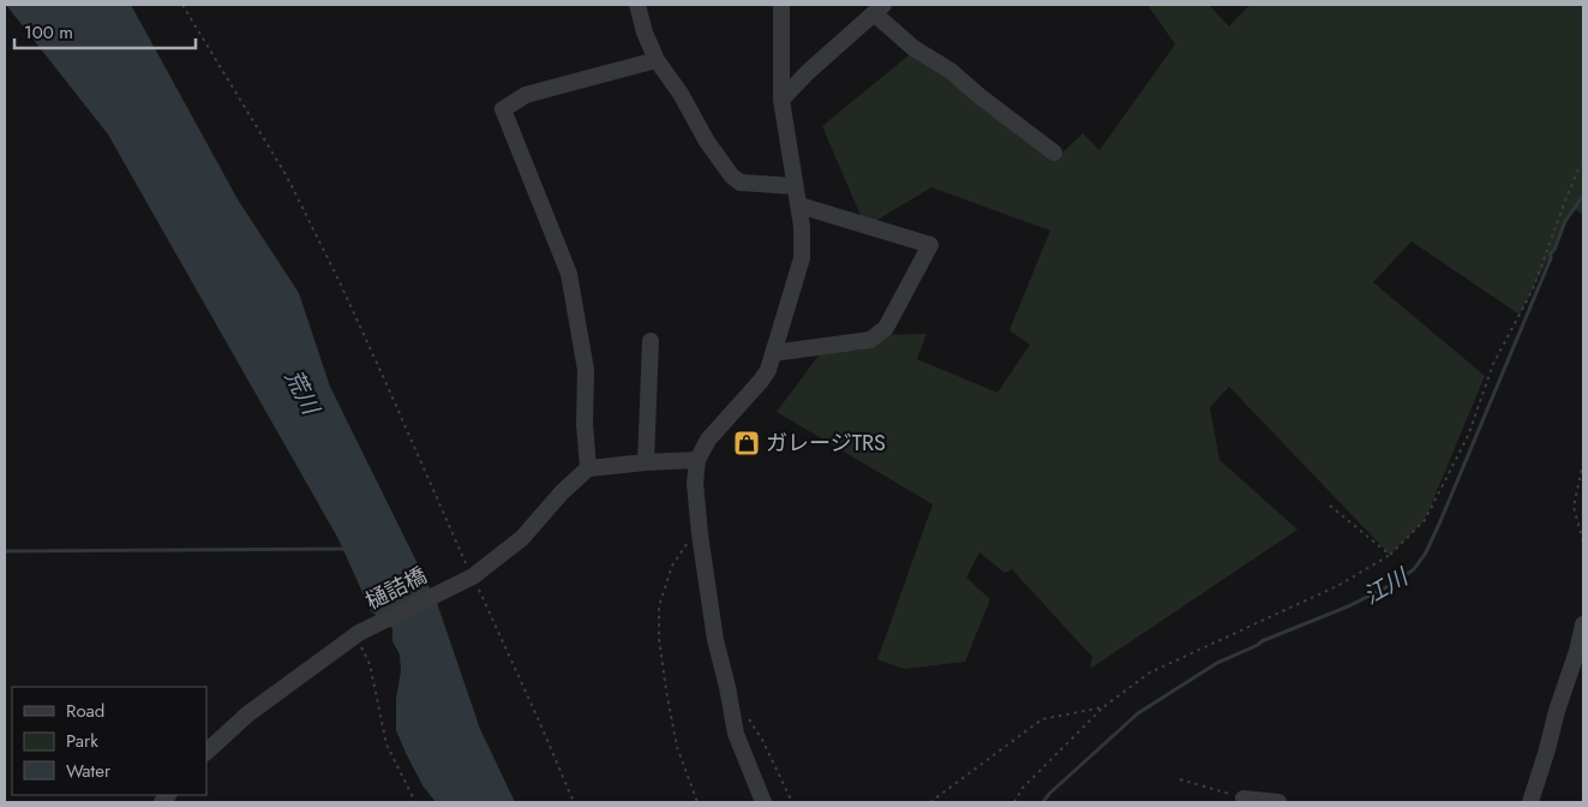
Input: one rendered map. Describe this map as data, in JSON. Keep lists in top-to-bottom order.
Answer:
{
  "streets": {
    "street": ["樋詰橋"]
  },
  "water": ["荒川", "江川"],
  "places": {
    "shop": ["ガレージTRS"]
  },
  "legend": ["Road", "Park", "Water"],
  "scale_bar": "100 m"
}
